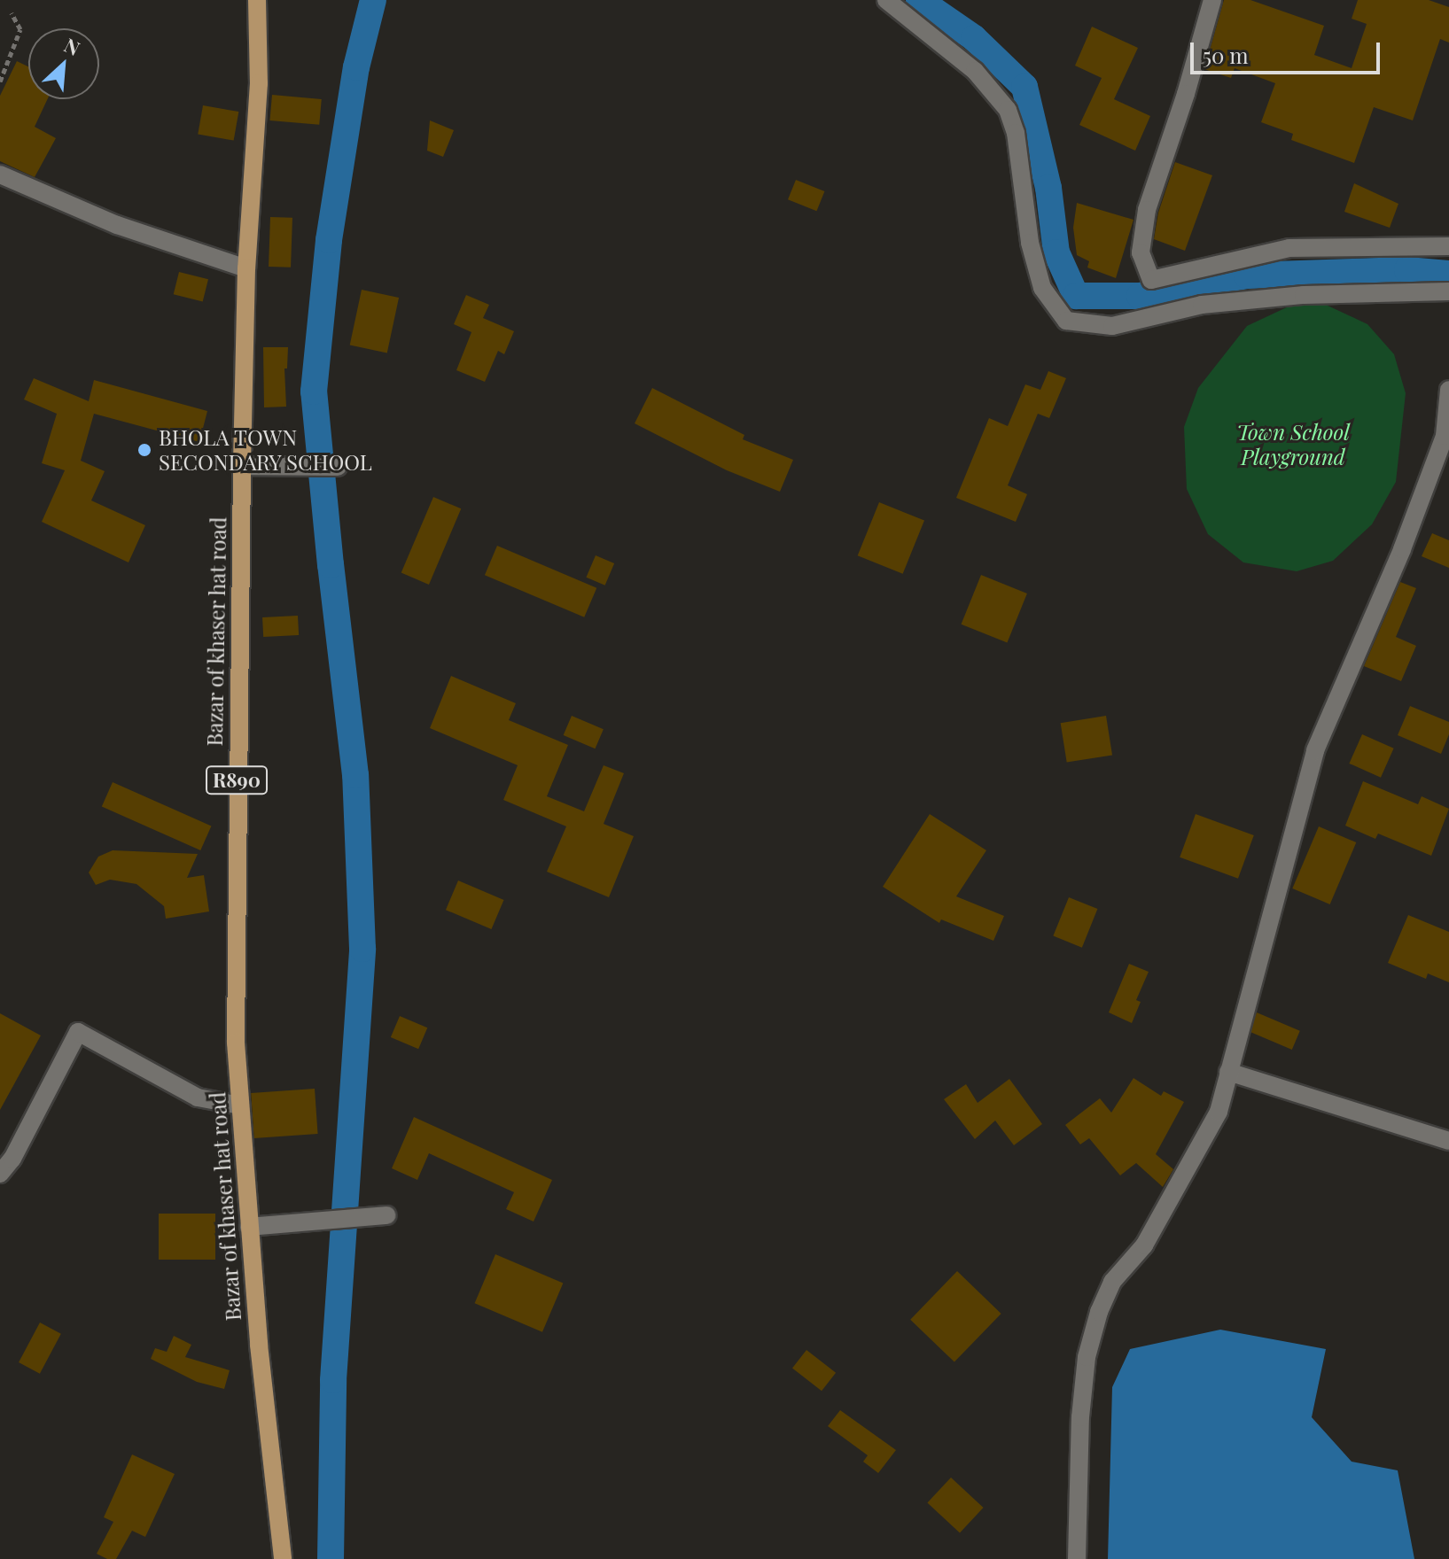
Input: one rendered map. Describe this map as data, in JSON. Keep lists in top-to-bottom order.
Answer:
{
  "streets": {
    "main road": ["Bazar of khaser hat road", "R890"]
  },
  "parks": ["Town School Playground"],
  "places": ["BHOLA TOWN SECONDARY SCHOOL"],
  "scale_bar": "50 m",
  "north": "top right"
}
